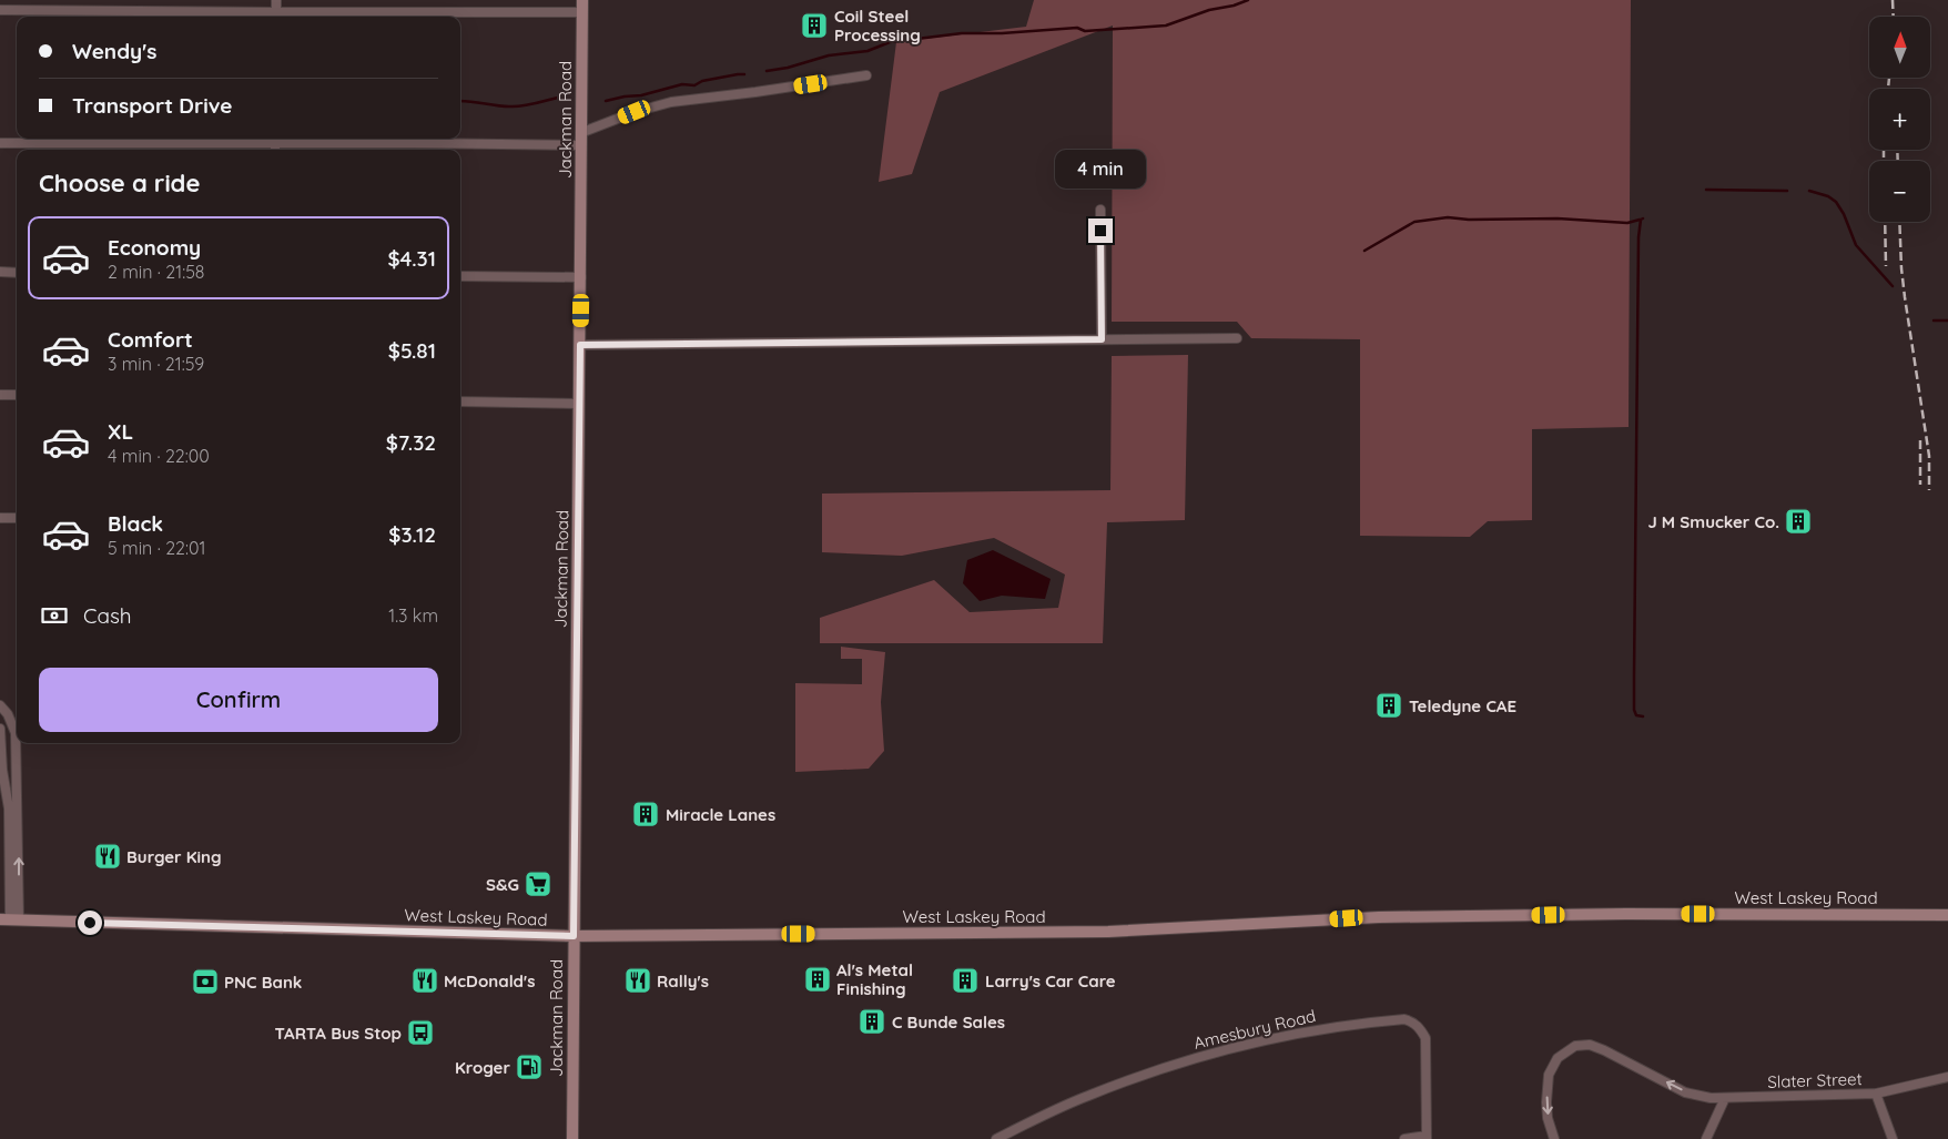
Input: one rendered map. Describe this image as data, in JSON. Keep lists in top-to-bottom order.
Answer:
{
  "streets": {
    "main road": ["Jackman Road", "West Laskey Road"],
    "street": ["Amesbury Road", "Slater Street"]
  },
  "crossings": [
    ["Jackman Road", "West Laskey Road"]
  ],
  "places": {
    "building": [
      "Coil Steel Processing",
      "J M Smucker Co.",
      "Teledyne CAE",
      "Miracle Lanes",
      "Al's Metal Finishing",
      "Larry's Car Care",
      "C Bunde Sales"
    ],
    "restaurant": ["Burger King", "McDonald's", "Rally's"],
    "supermarket": ["S&G"],
    "bank": ["PNC Bank"],
    "bus stop": ["TARTA Bus Stop"],
    "fuel station": ["Kroger"]
  },
  "north": "top",
  "page": {
    "map_buttons": ["+", "−"],
    "banner": ["Wendy's", "Transport Drive"],
    "bubble": "4 min",
    "heading": "Choose a ride",
    "list": [
      {
        "name": "Economy",
        "note": "2 min · 21:58",
        "value": "$4.31"
      },
      {
        "name": "Comfort",
        "note": "3 min · 21:59",
        "value": "$5.81"
      },
      {
        "name": "XL",
        "note": "4 min · 22:00",
        "value": "$7.32"
      },
      {
        "name": "Black",
        "note": "5 min · 22:01",
        "value": "$3.12"
      }
    ],
    "pay": ["Cash", "1.3 km"],
    "buttons": "Confirm"
  }
}
